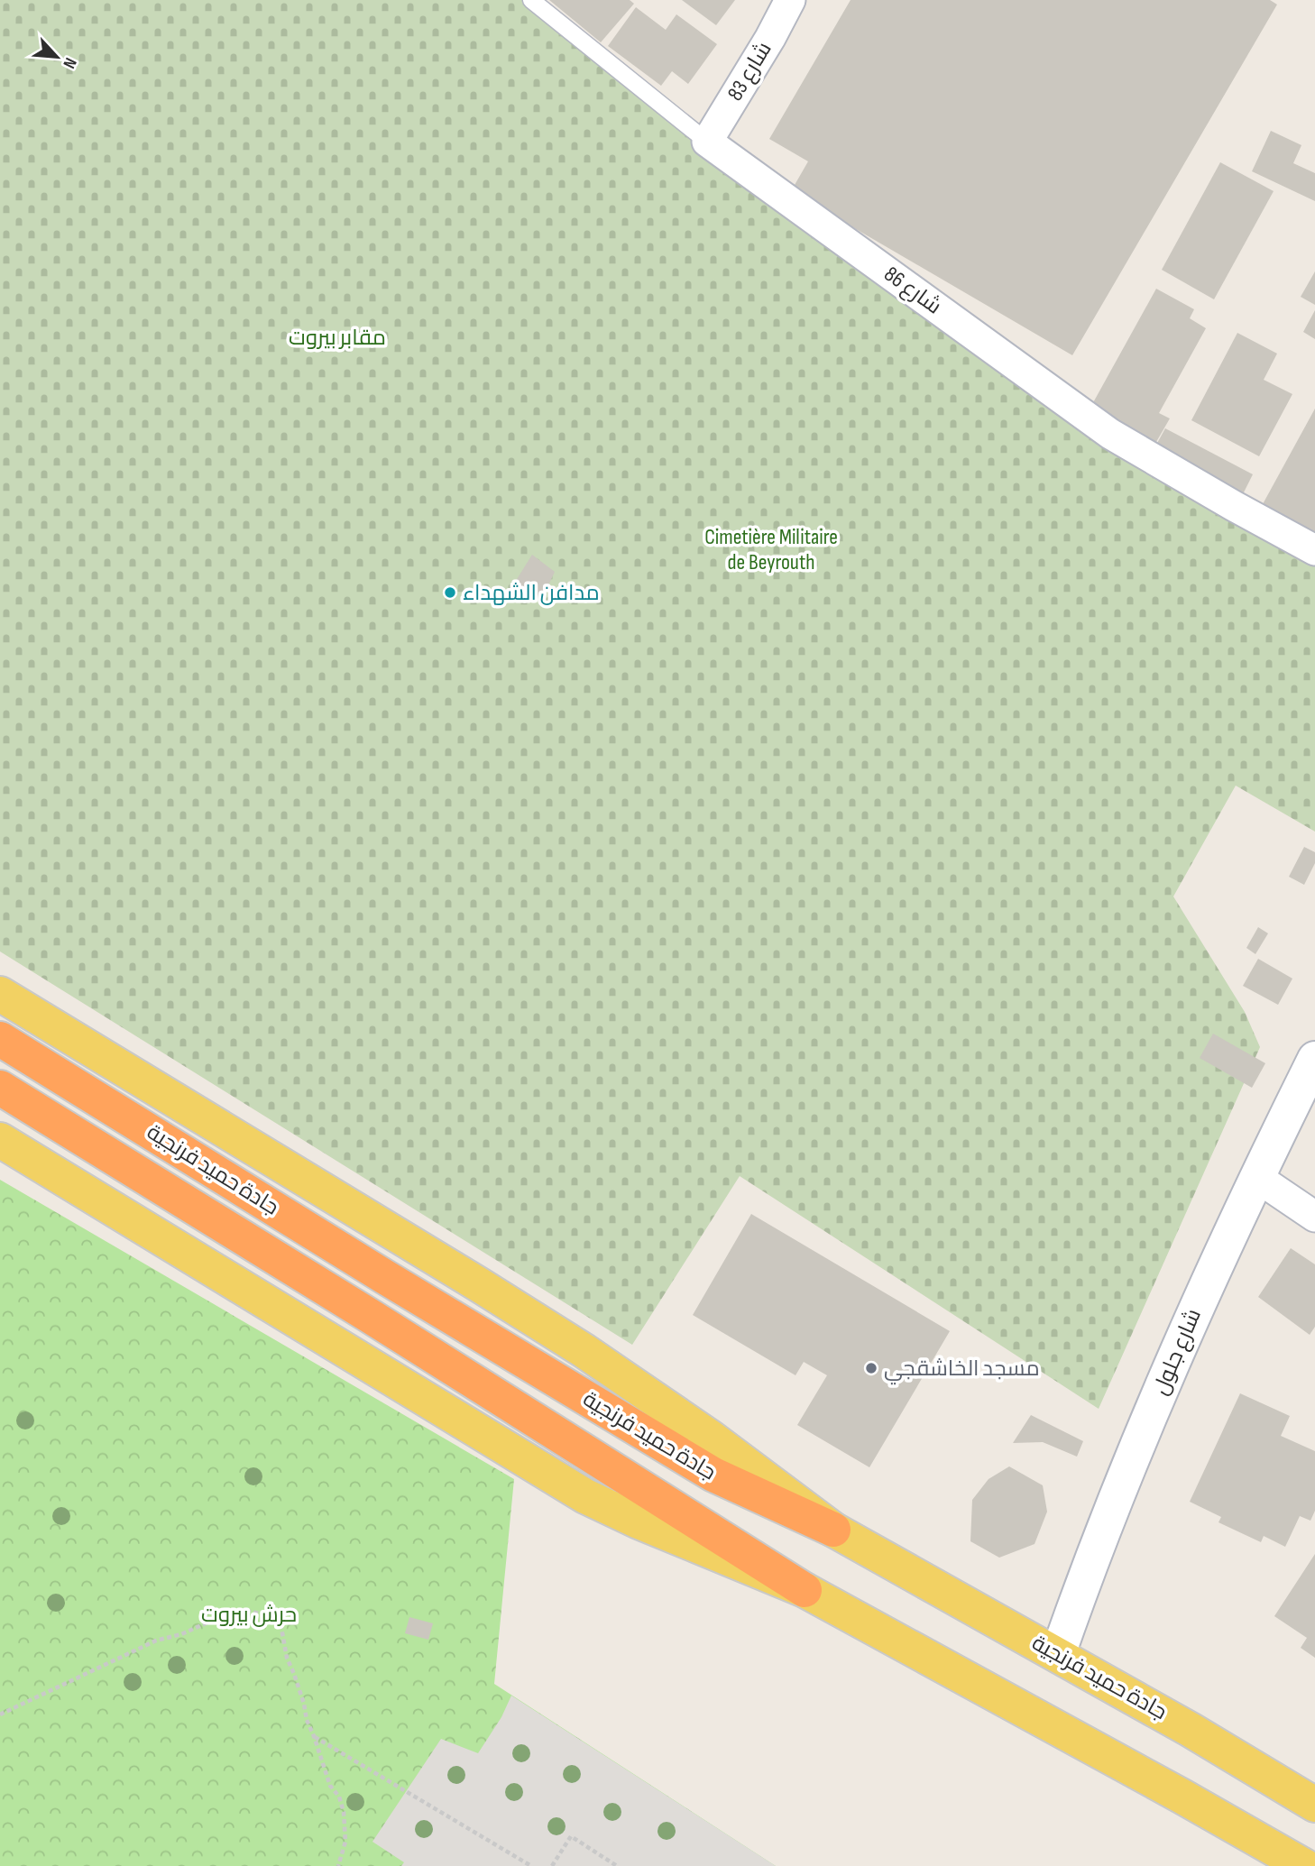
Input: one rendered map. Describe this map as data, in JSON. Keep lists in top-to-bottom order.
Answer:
{
  "streets": {
    "highway": ["جادة حميد فرنجية"],
    "main road": ["شارع جلول"],
    "street": ["شارع 83", "شارع 86"]
  },
  "crossings": [
    ["شارع 83", "شارع 86"],
    ["جادة حميد فرنجية", "شارع جلول"]
  ],
  "parks": ["مقابر بيروت", "Cimetière Militaire de Beyrouth", "حرش بيروت"],
  "places": ["مدافن الشهداء", "مسجد الخاشقجي"],
  "north": "bottom right"
}
